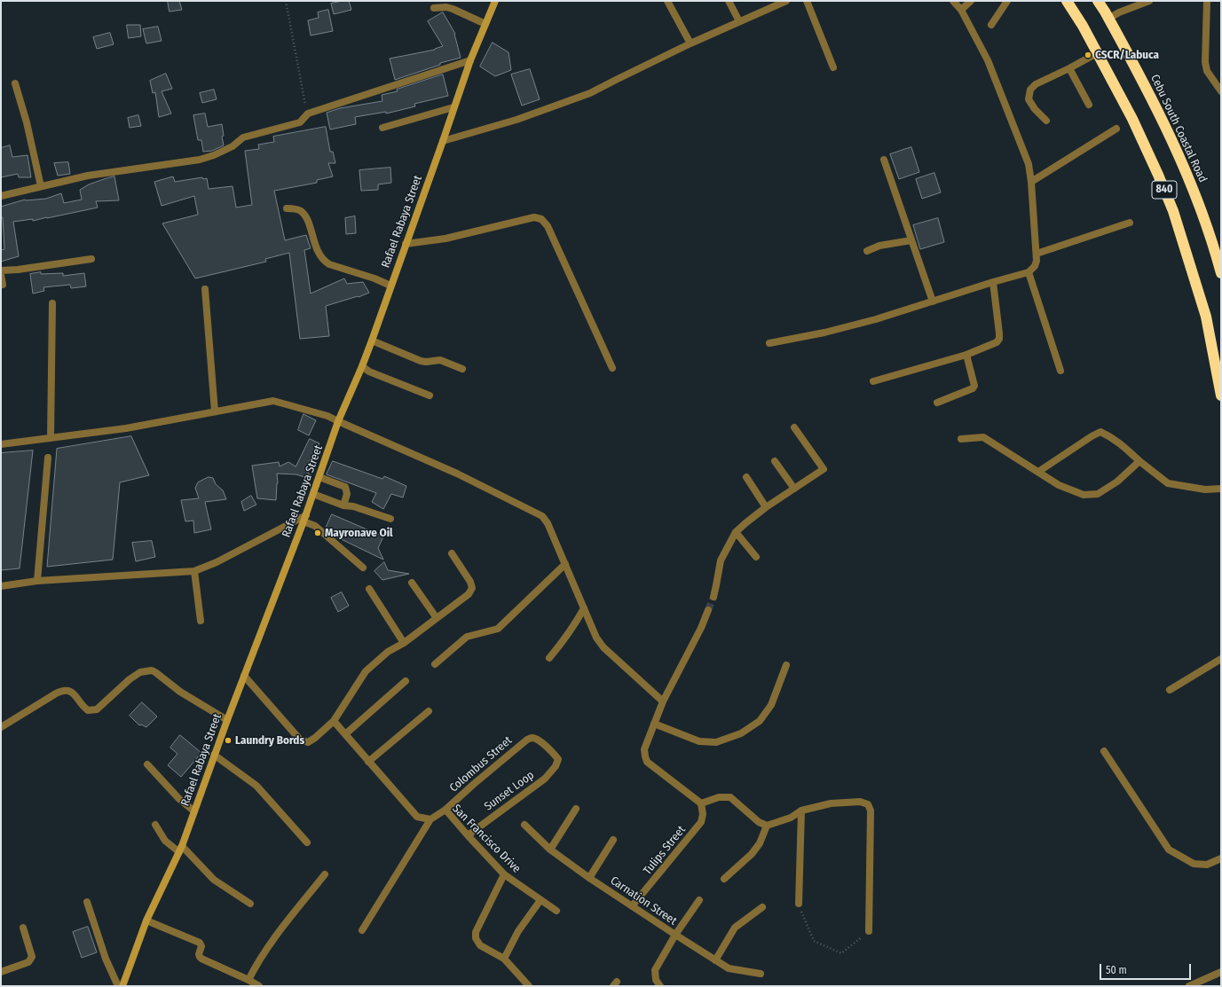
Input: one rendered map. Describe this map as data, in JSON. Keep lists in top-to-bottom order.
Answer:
{
  "streets": {
    "highway": ["Cebu South Coastal Road", "840"],
    "main road": ["Rafael Rabaya Street"],
    "street": [
      "Colombus Street",
      "Sunset Loop",
      "San Francisco Drive",
      "Tulips Street",
      "Carnation Street"
    ]
  },
  "crossings": [
    ["Colombus Street", "Sunset Loop"],
    ["Colombus Street", "San Francisco Drive"],
    ["Sunset Loop", "San Francisco Drive"],
    ["Tulips Street", "Carnation Street"]
  ],
  "places": ["CSCR/Labuca", "Mayronave Oil", "Laundry Bords"],
  "scale_bar": "50 m"
}
